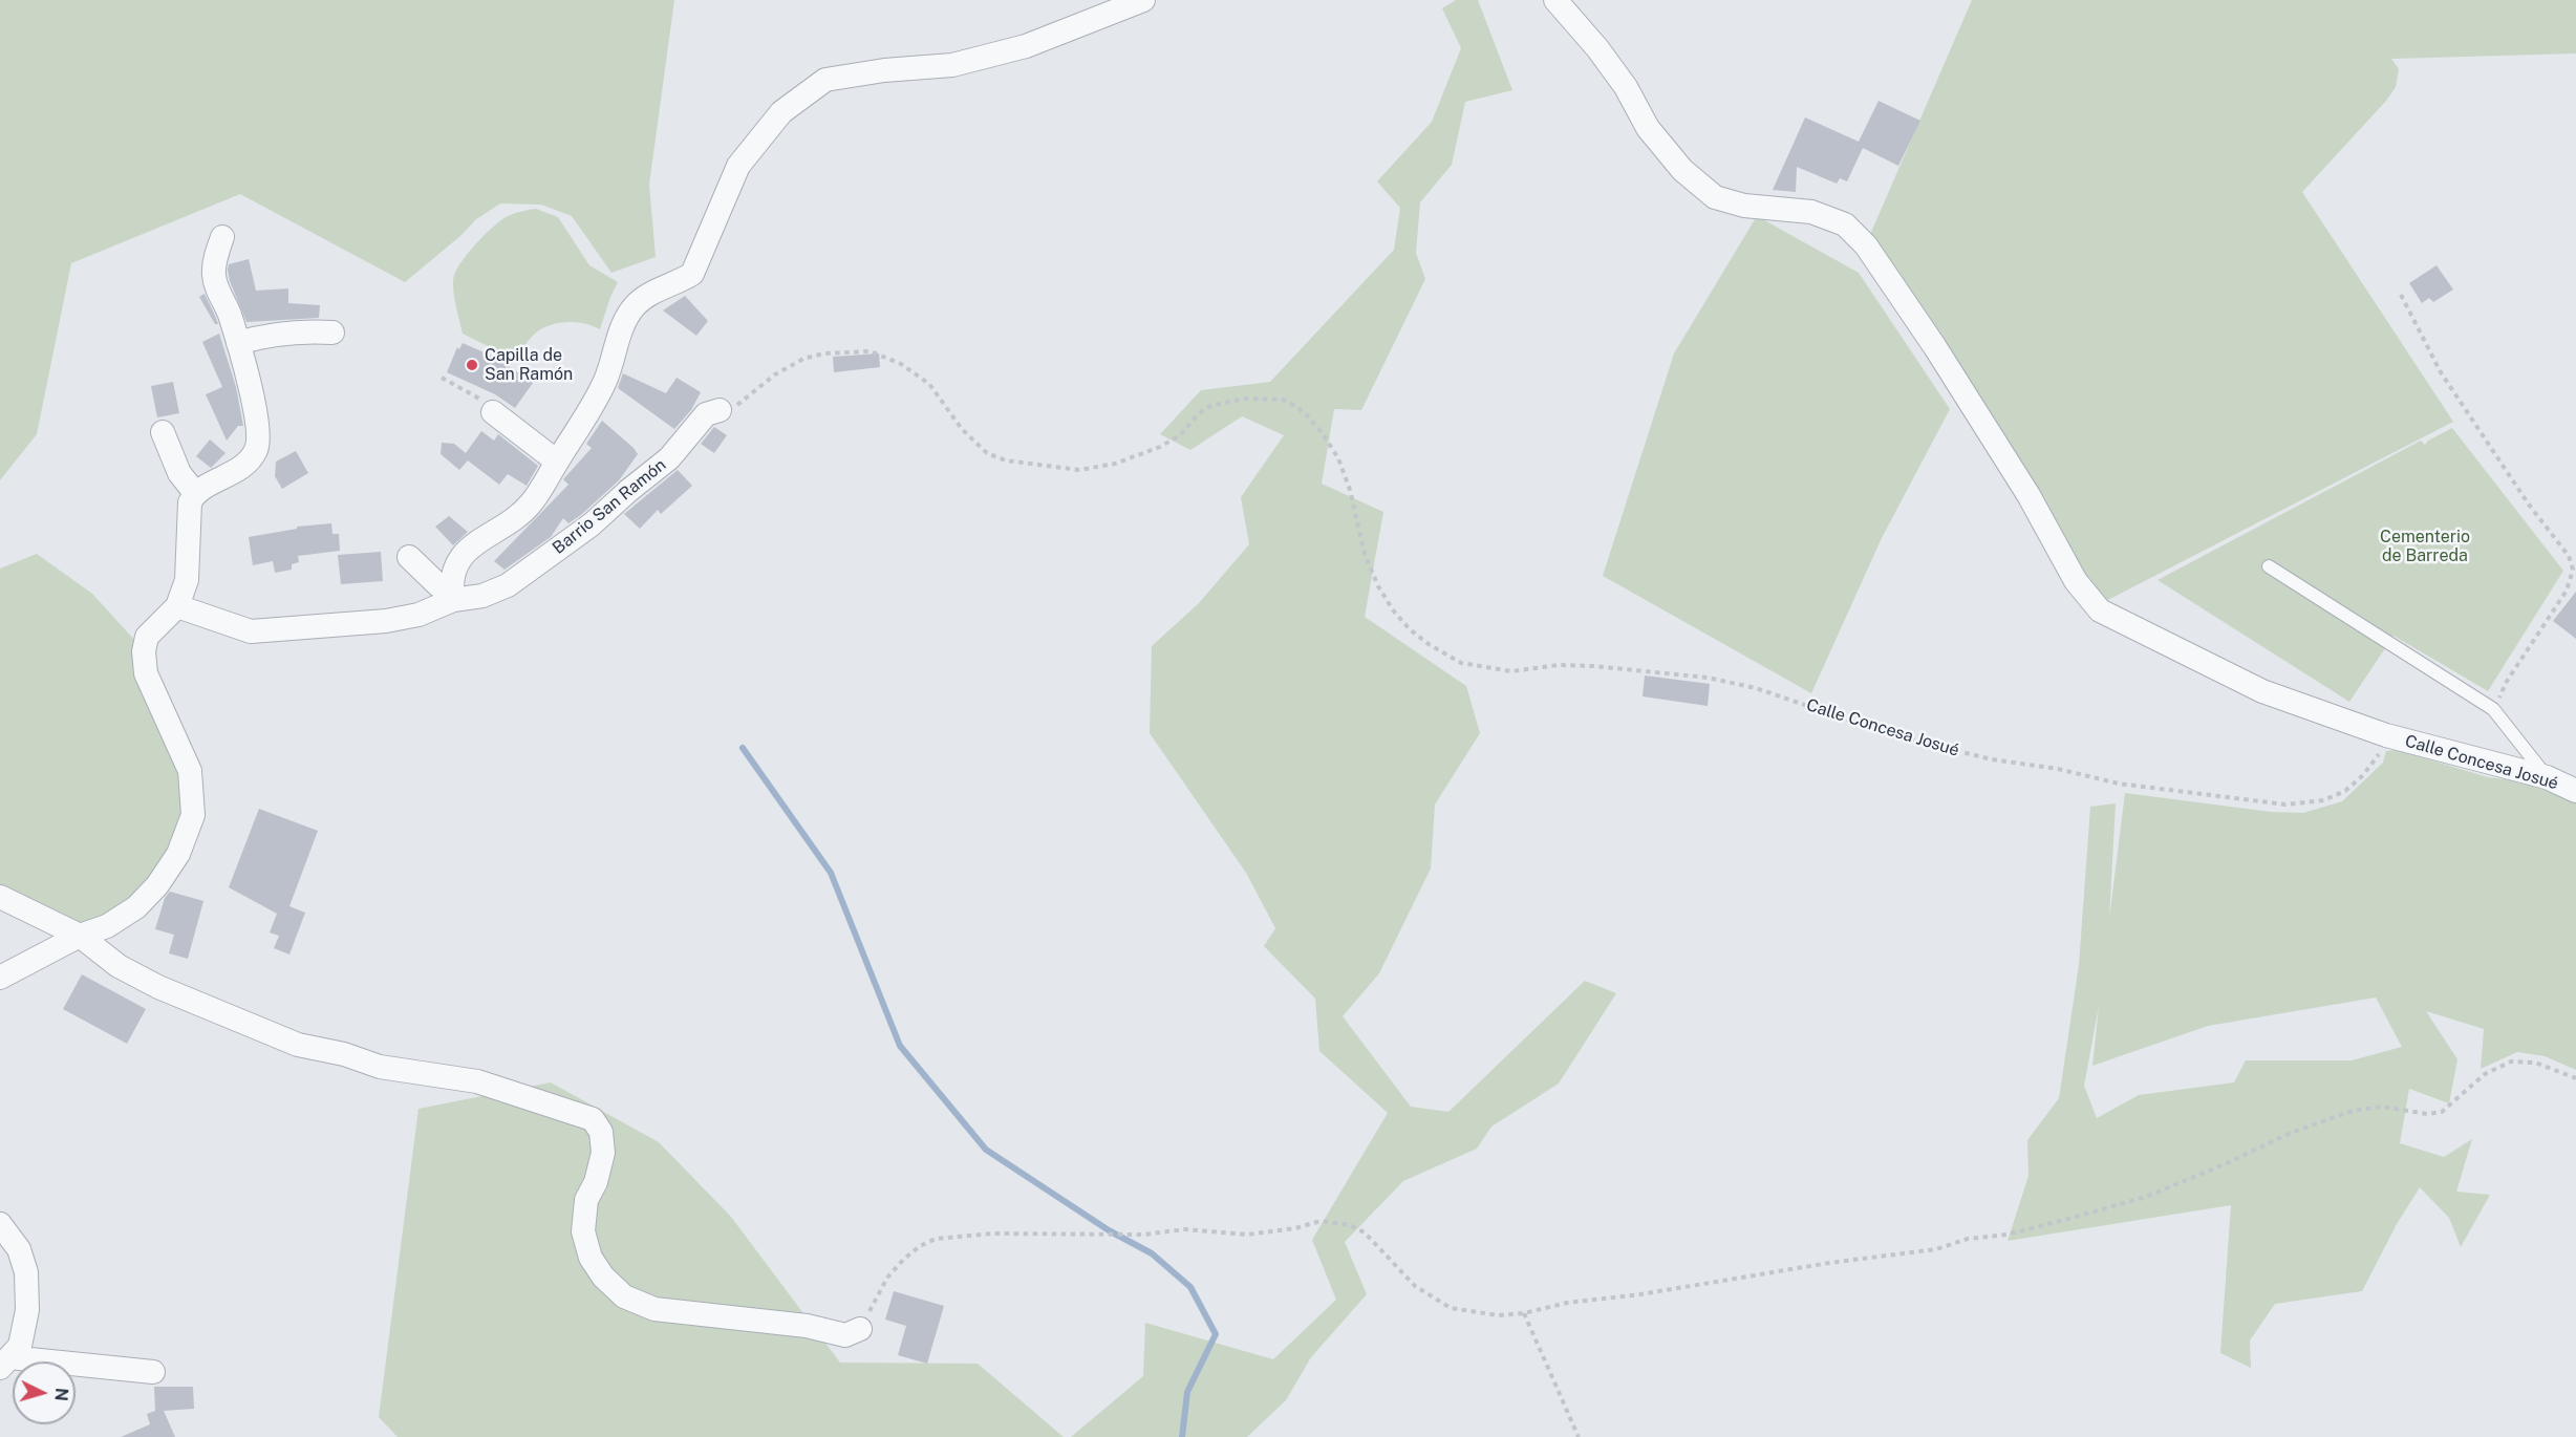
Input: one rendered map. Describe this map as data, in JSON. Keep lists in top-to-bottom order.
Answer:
{
  "streets": {
    "street": ["Barrio San Ramón", "Calle Concesa Josué"]
  },
  "crossings": [
    ["Barrio San Ramón", "Calle Concesa Josué"]
  ],
  "parks": ["Cementerio de Barreda"],
  "places": ["Capilla de San Ramón"],
  "north": "right"
}
